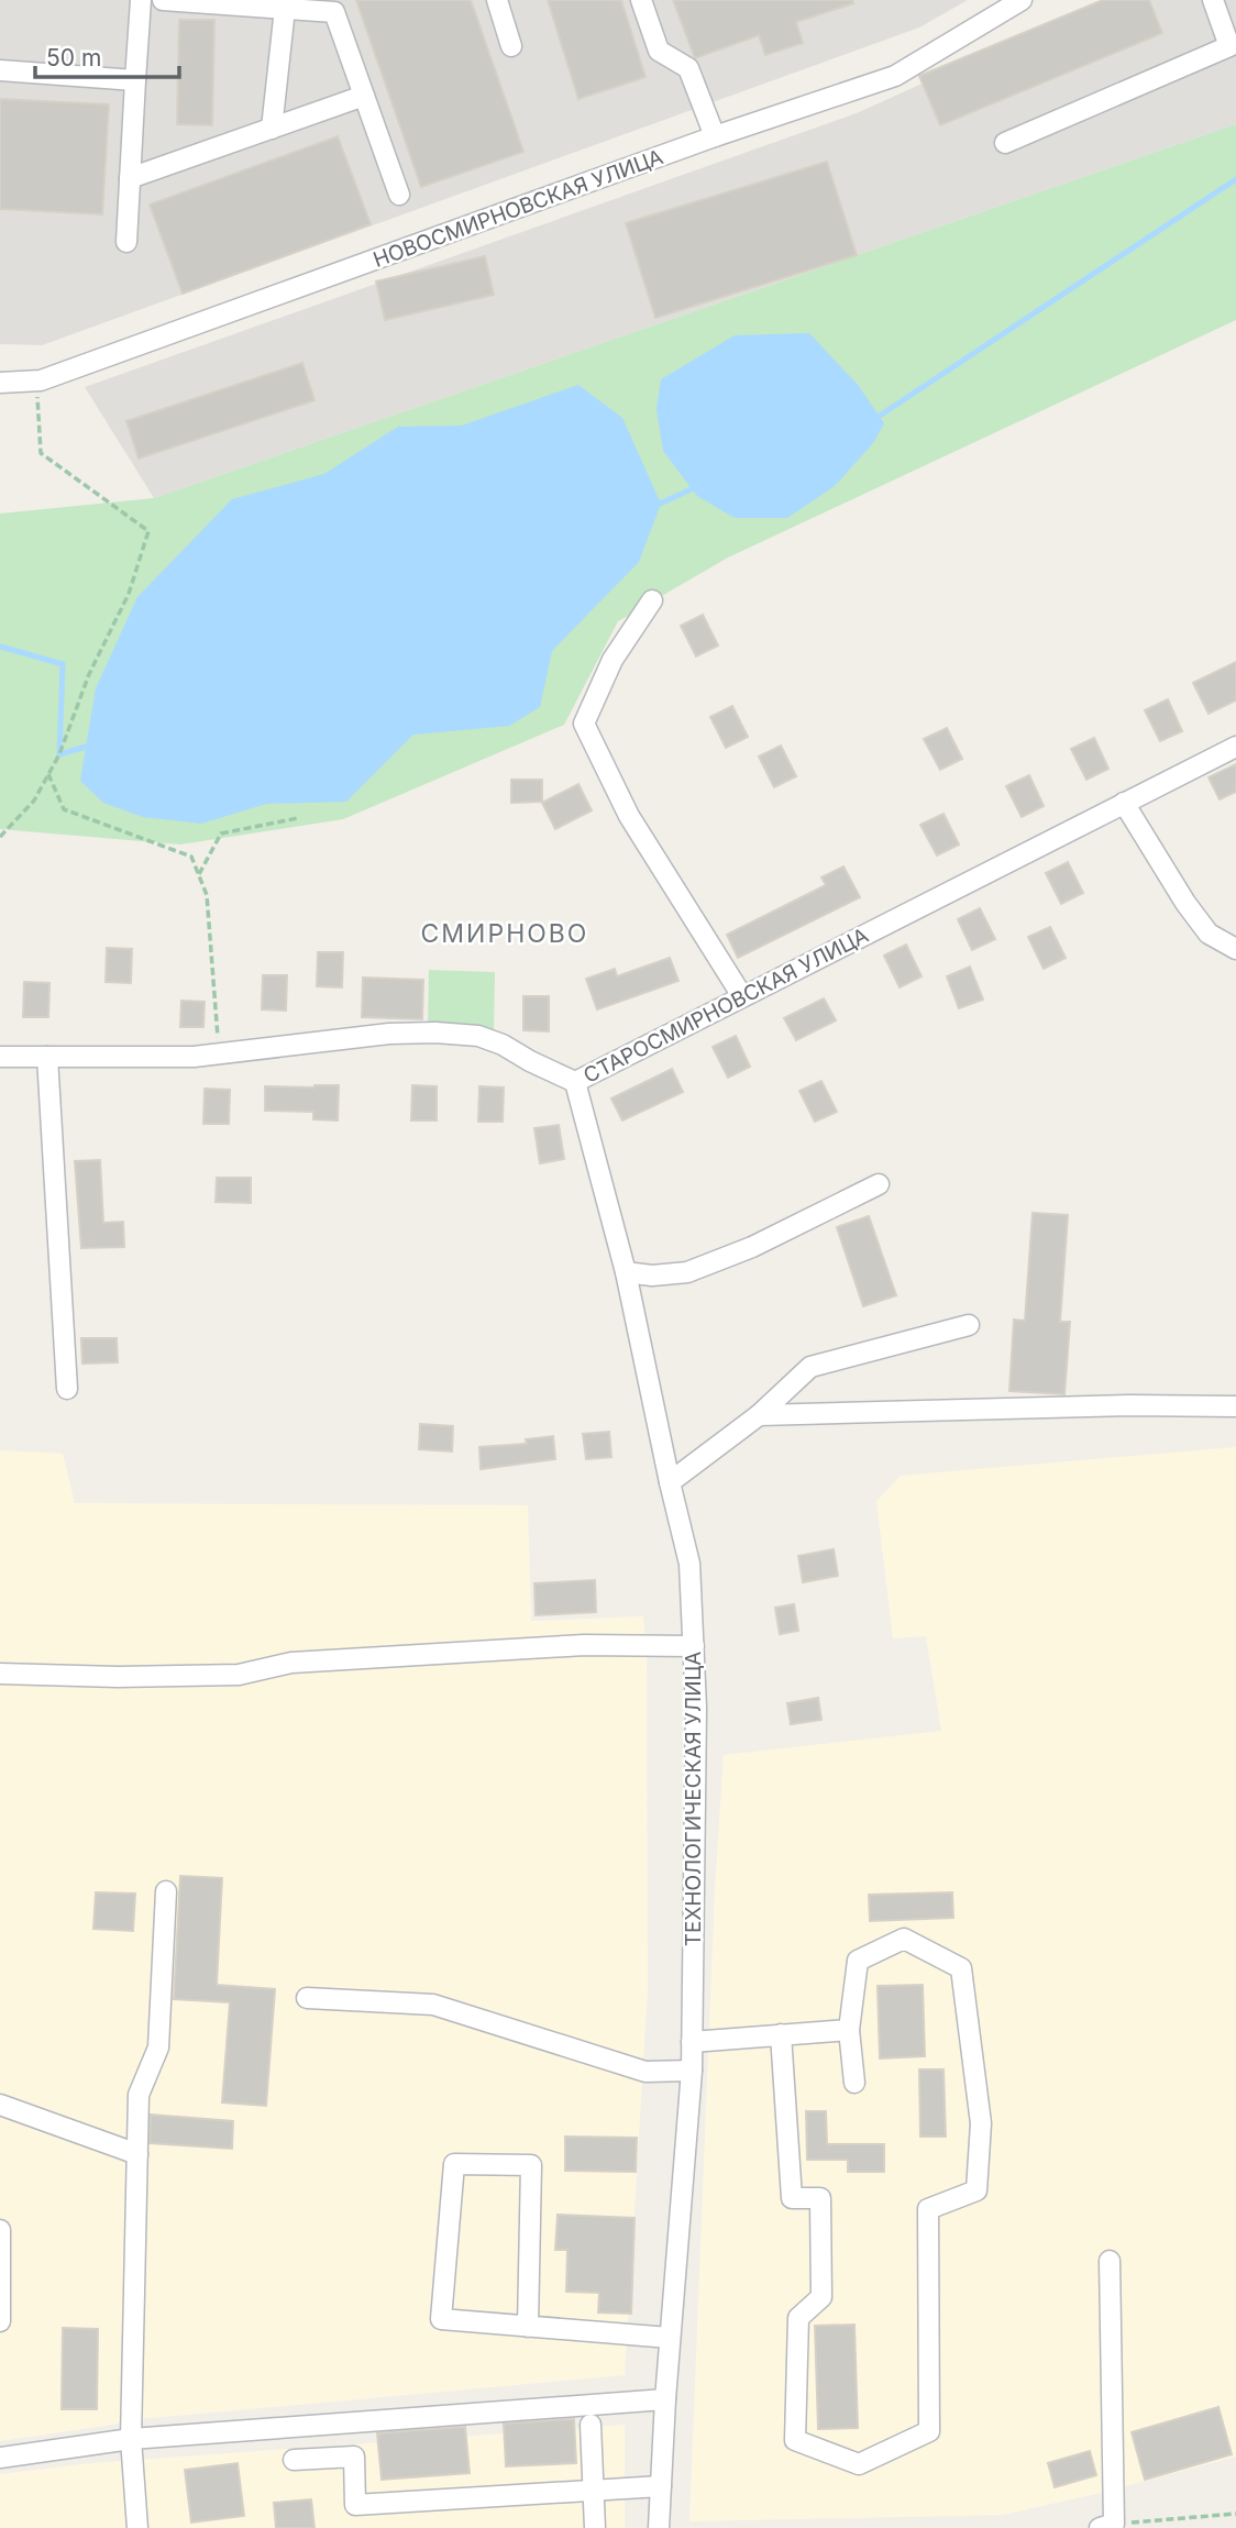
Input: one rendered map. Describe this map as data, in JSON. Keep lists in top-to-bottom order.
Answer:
{
  "streets": {
    "street": ["НОВОСМИРНОВСКАЯ УЛИЦА", "СТАРОСМИРНОВСКАЯ УЛИЦА", "ТЕХНОЛОГИЧЕСКАЯ УЛИЦА"]
  },
  "crossings": [
    ["СТАРОСМИРНОВСКАЯ УЛИЦА", "ТЕХНОЛОГИЧЕСКАЯ УЛИЦА"]
  ],
  "districts": ["СМИРНОВО"],
  "scale_bar": "50 m"
}
